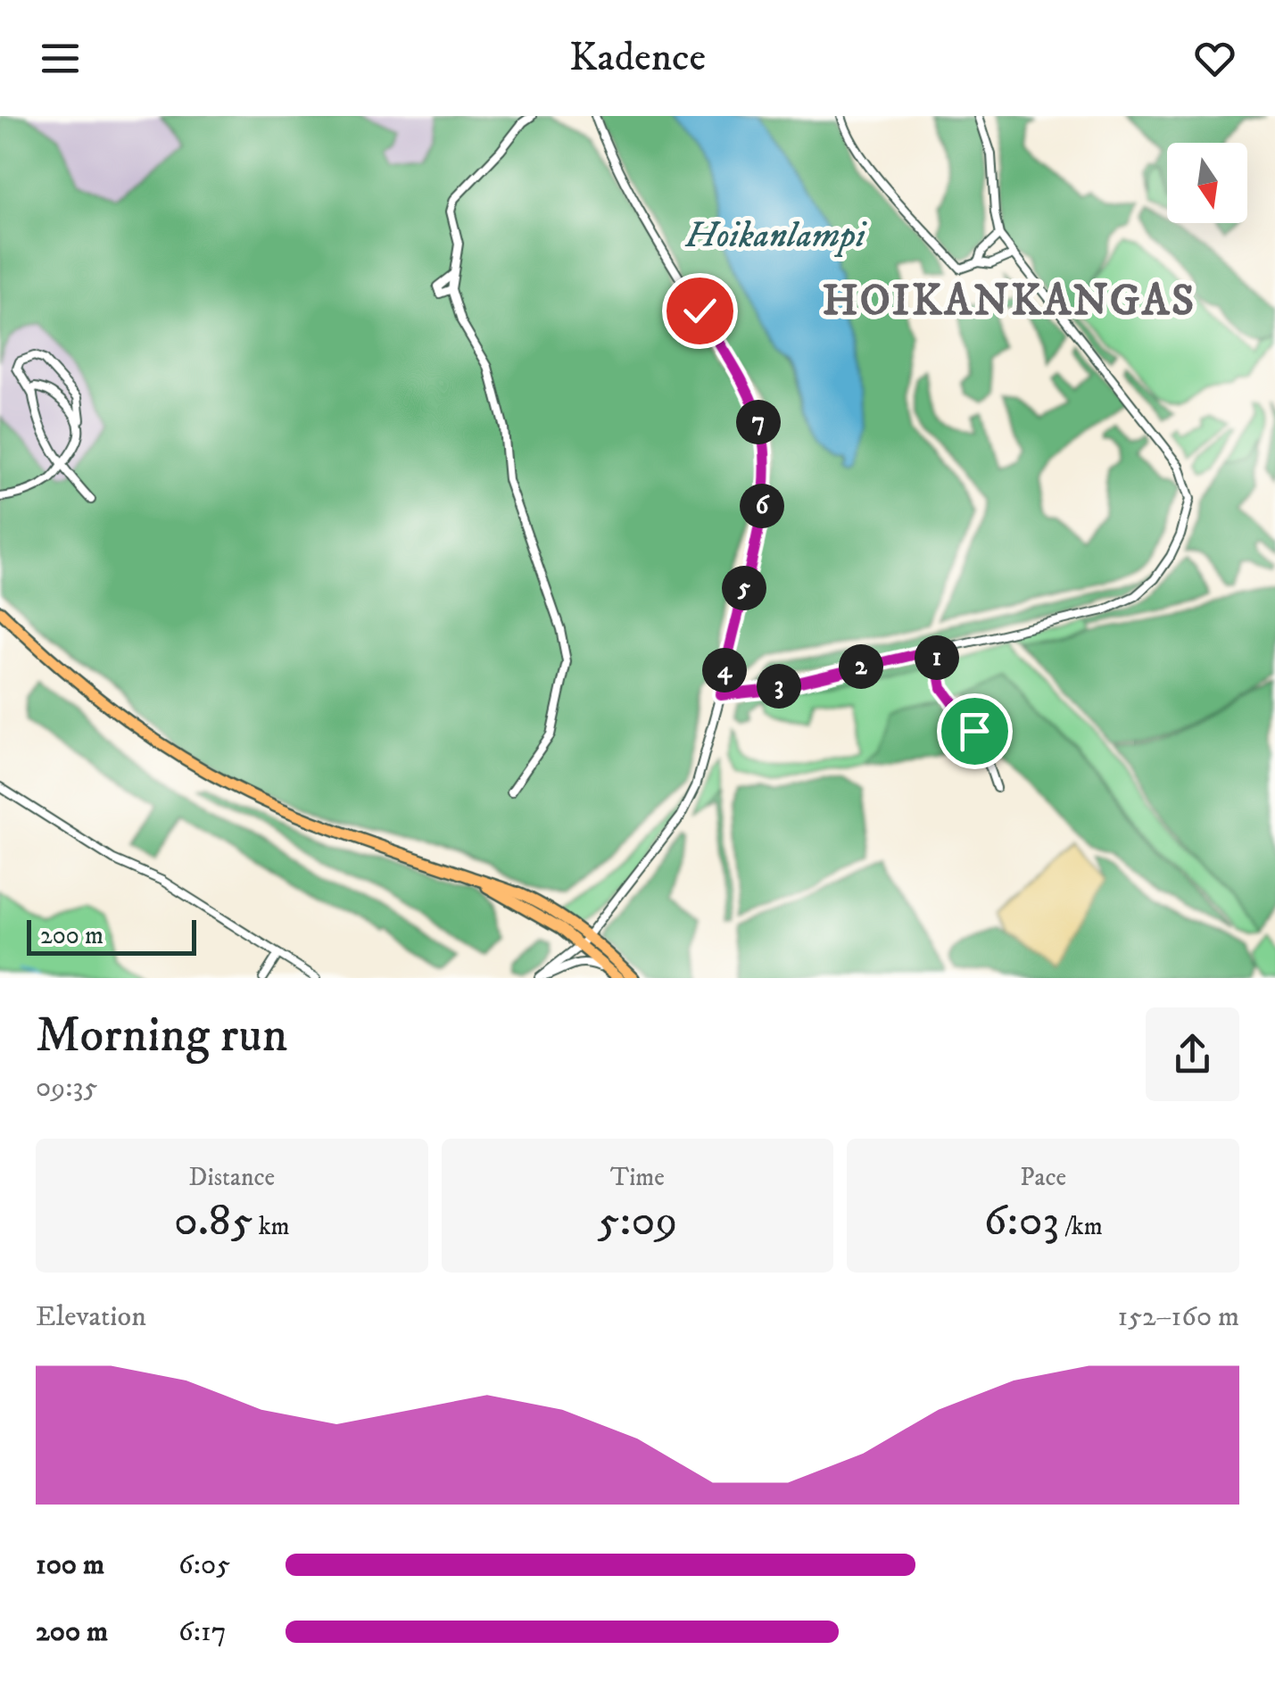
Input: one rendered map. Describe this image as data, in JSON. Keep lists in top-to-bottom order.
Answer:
{
  "districts": ["HOIKANKANGAS"],
  "water": ["Hoikanlampi"],
  "scale_bar": "200 m",
  "north": "bottom",
  "page": {
    "header": "Kadence",
    "pins": [
      "7",
      "6",
      "5",
      "1",
      "2",
      "4",
      "3"
    ],
    "scale": "200 m",
    "heading": ["Morning run", "09:35"],
    "stats": [
      ["Distance", "0.85 km"],
      ["Time", "5:09"],
      ["Pace", "6:03 /km"]
    ],
    "chart": ["Elevation", "152–160 m"],
    "list": [
      {
        "name": "100 m",
        "note": "6:05"
      },
      {
        "name": "200 m",
        "note": "6:17"
      }
    ]
  }
}
